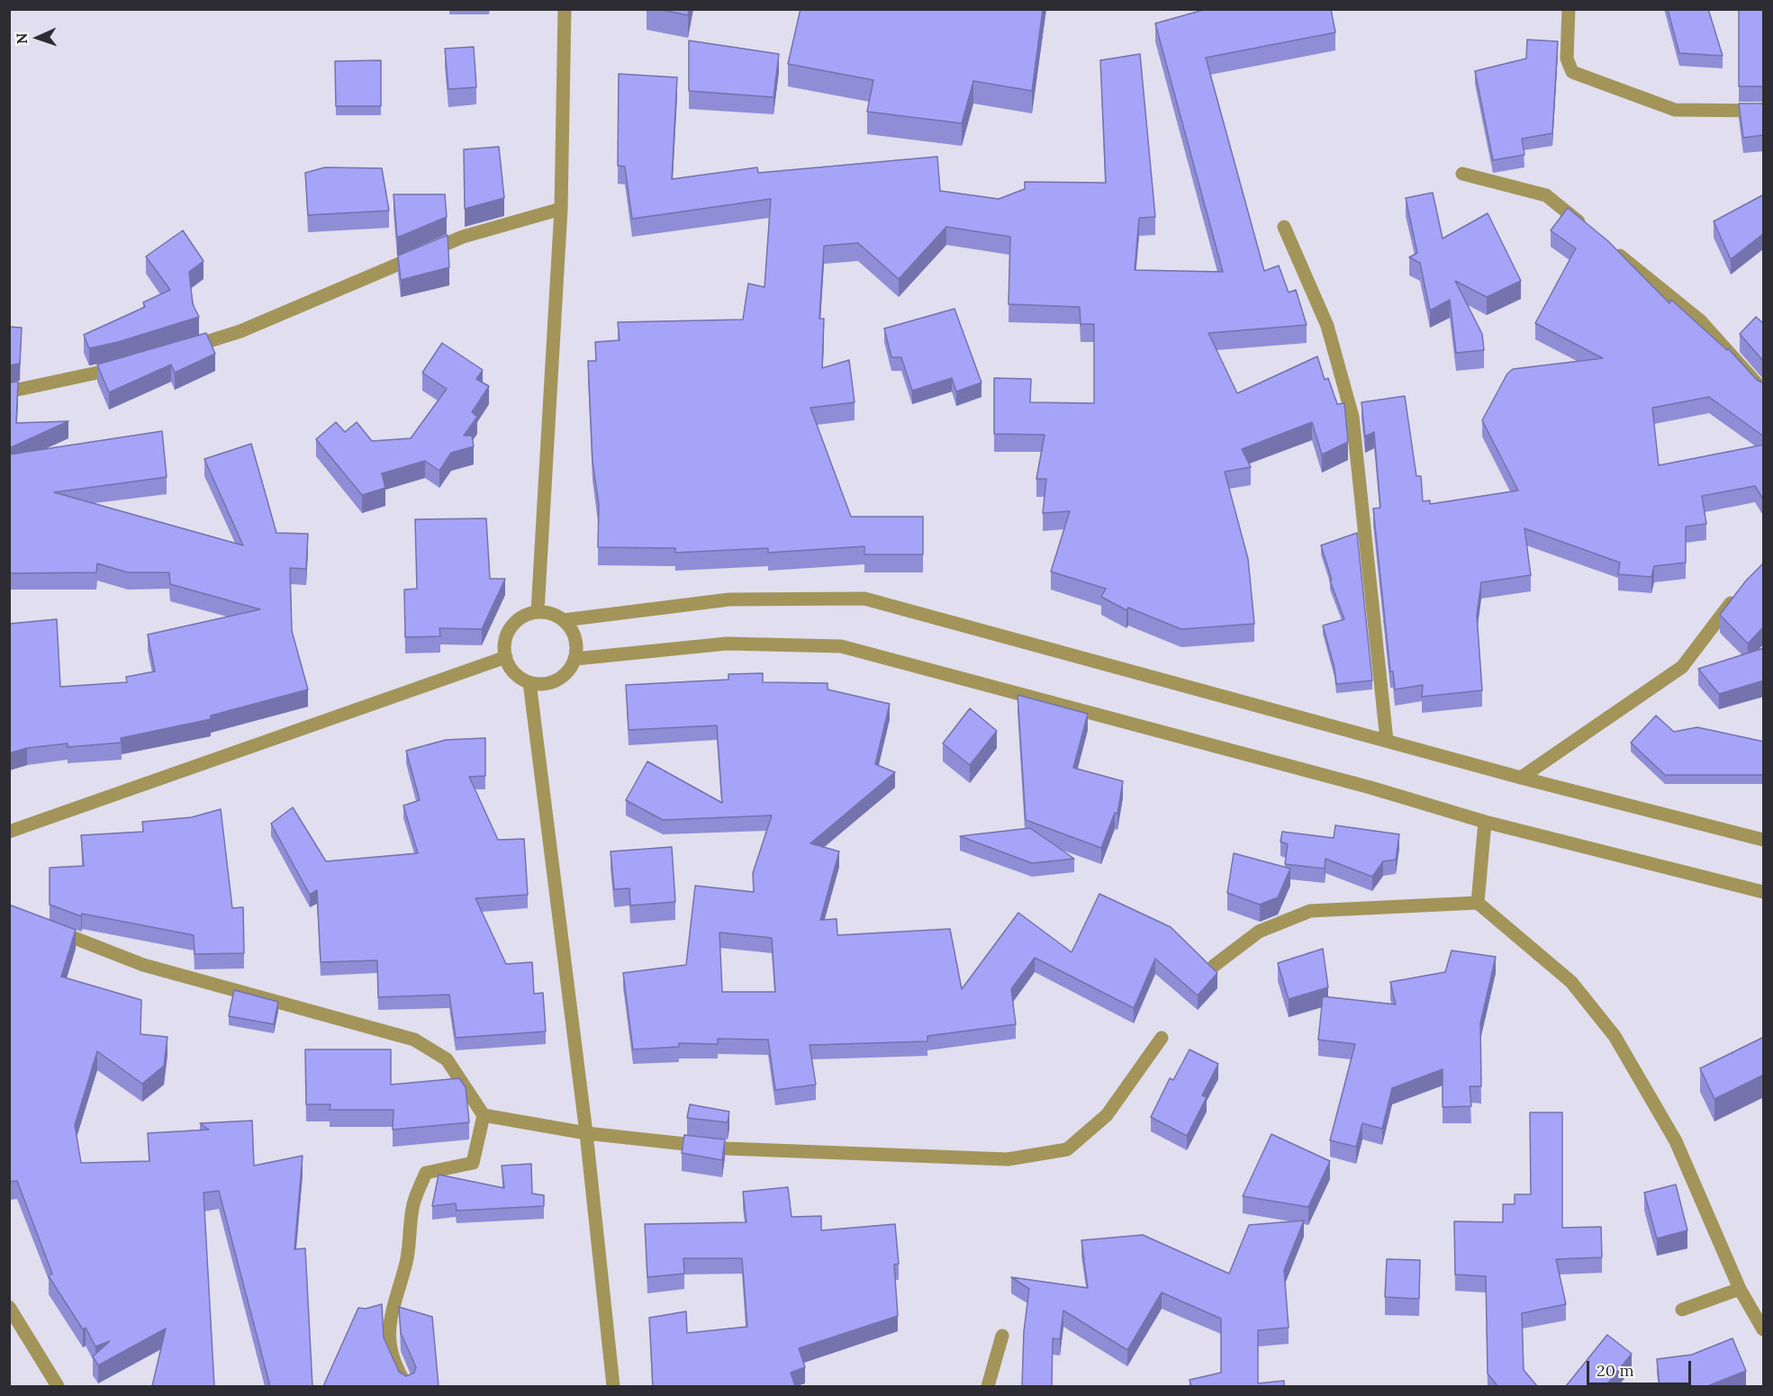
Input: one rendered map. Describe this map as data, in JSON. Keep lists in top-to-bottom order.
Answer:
{
  "scale_bar": "20 m",
  "north": "left"
}
